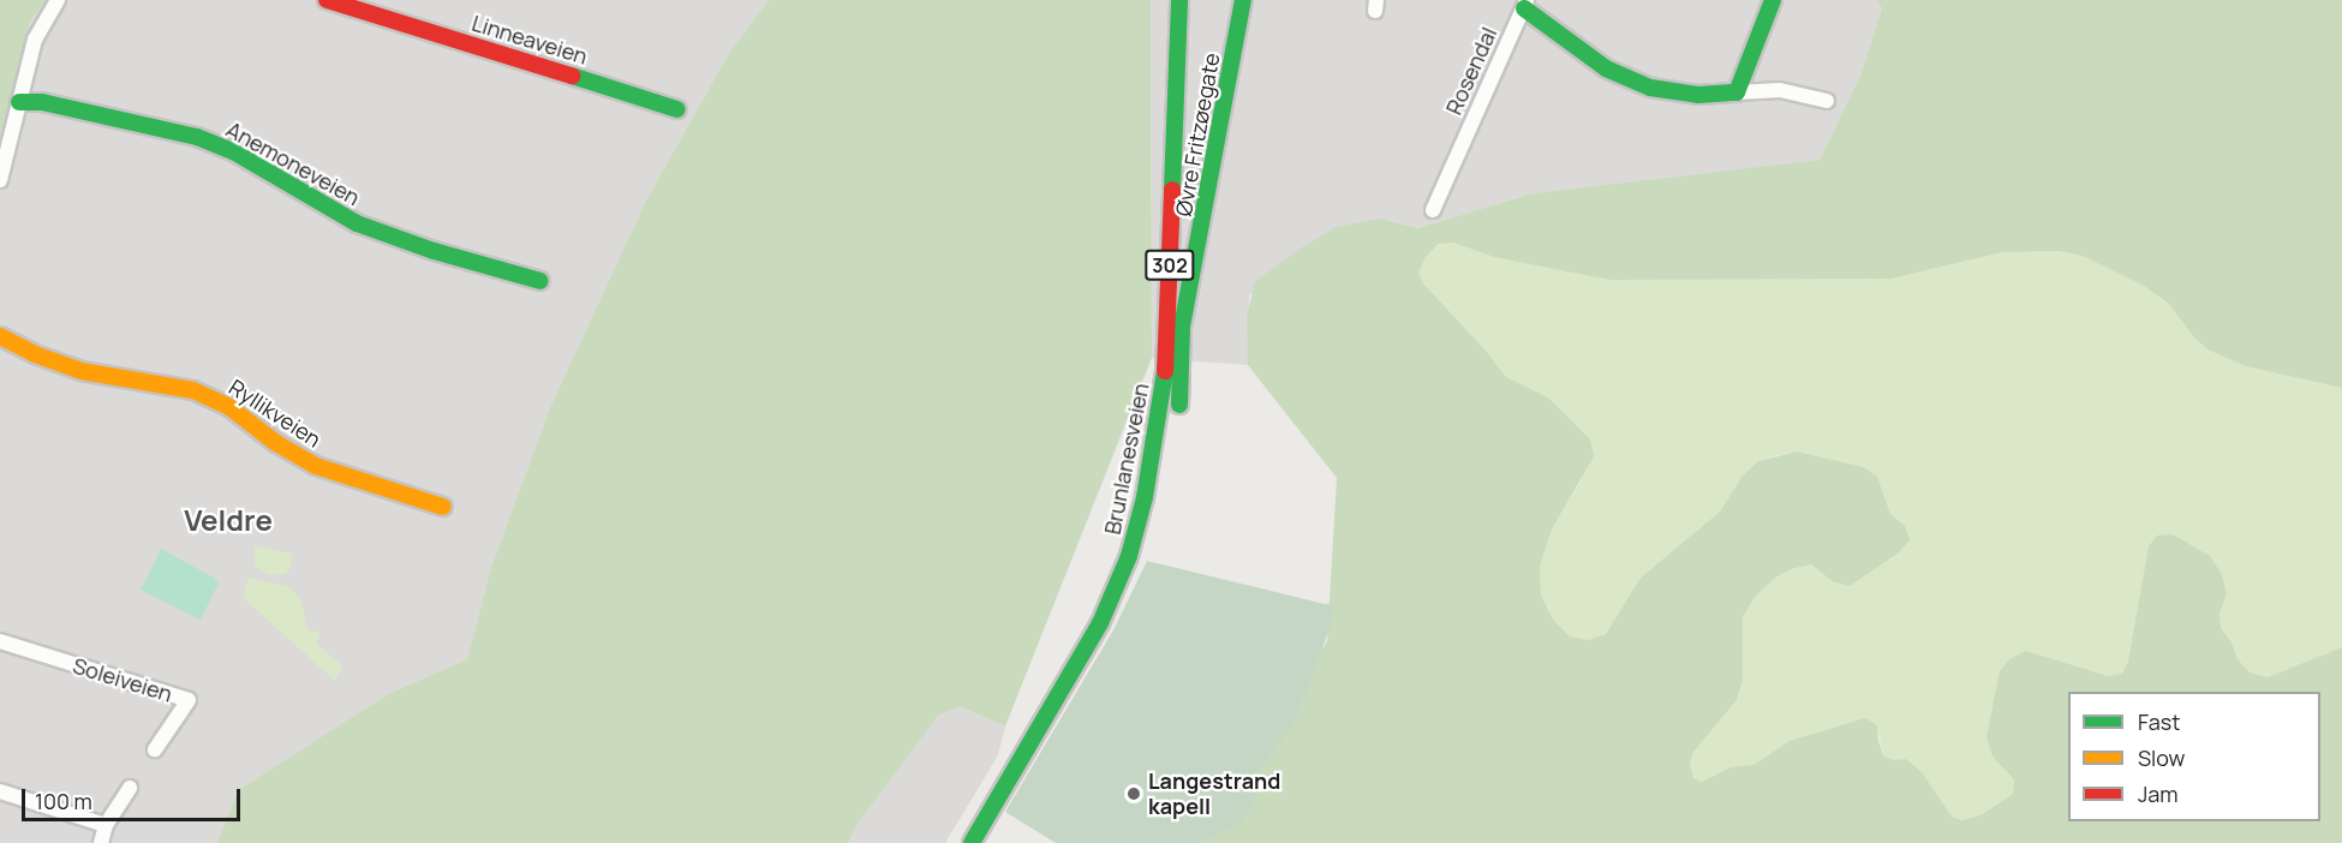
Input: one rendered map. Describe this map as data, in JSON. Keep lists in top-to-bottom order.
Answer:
{
  "streets": {
    "street": [
      "Linneaveien",
      "Rosendal",
      "Øvre Fritzøegate",
      "Anemoneveien",
      "302",
      "Ryllikveien",
      "Brunlanesveien",
      "Soleiveien"
    ]
  },
  "districts": ["Veldre"],
  "places": ["Langestrand kapell"],
  "legend": ["Fast", "Slow", "Jam"],
  "scale_bar": "100 m"
}
